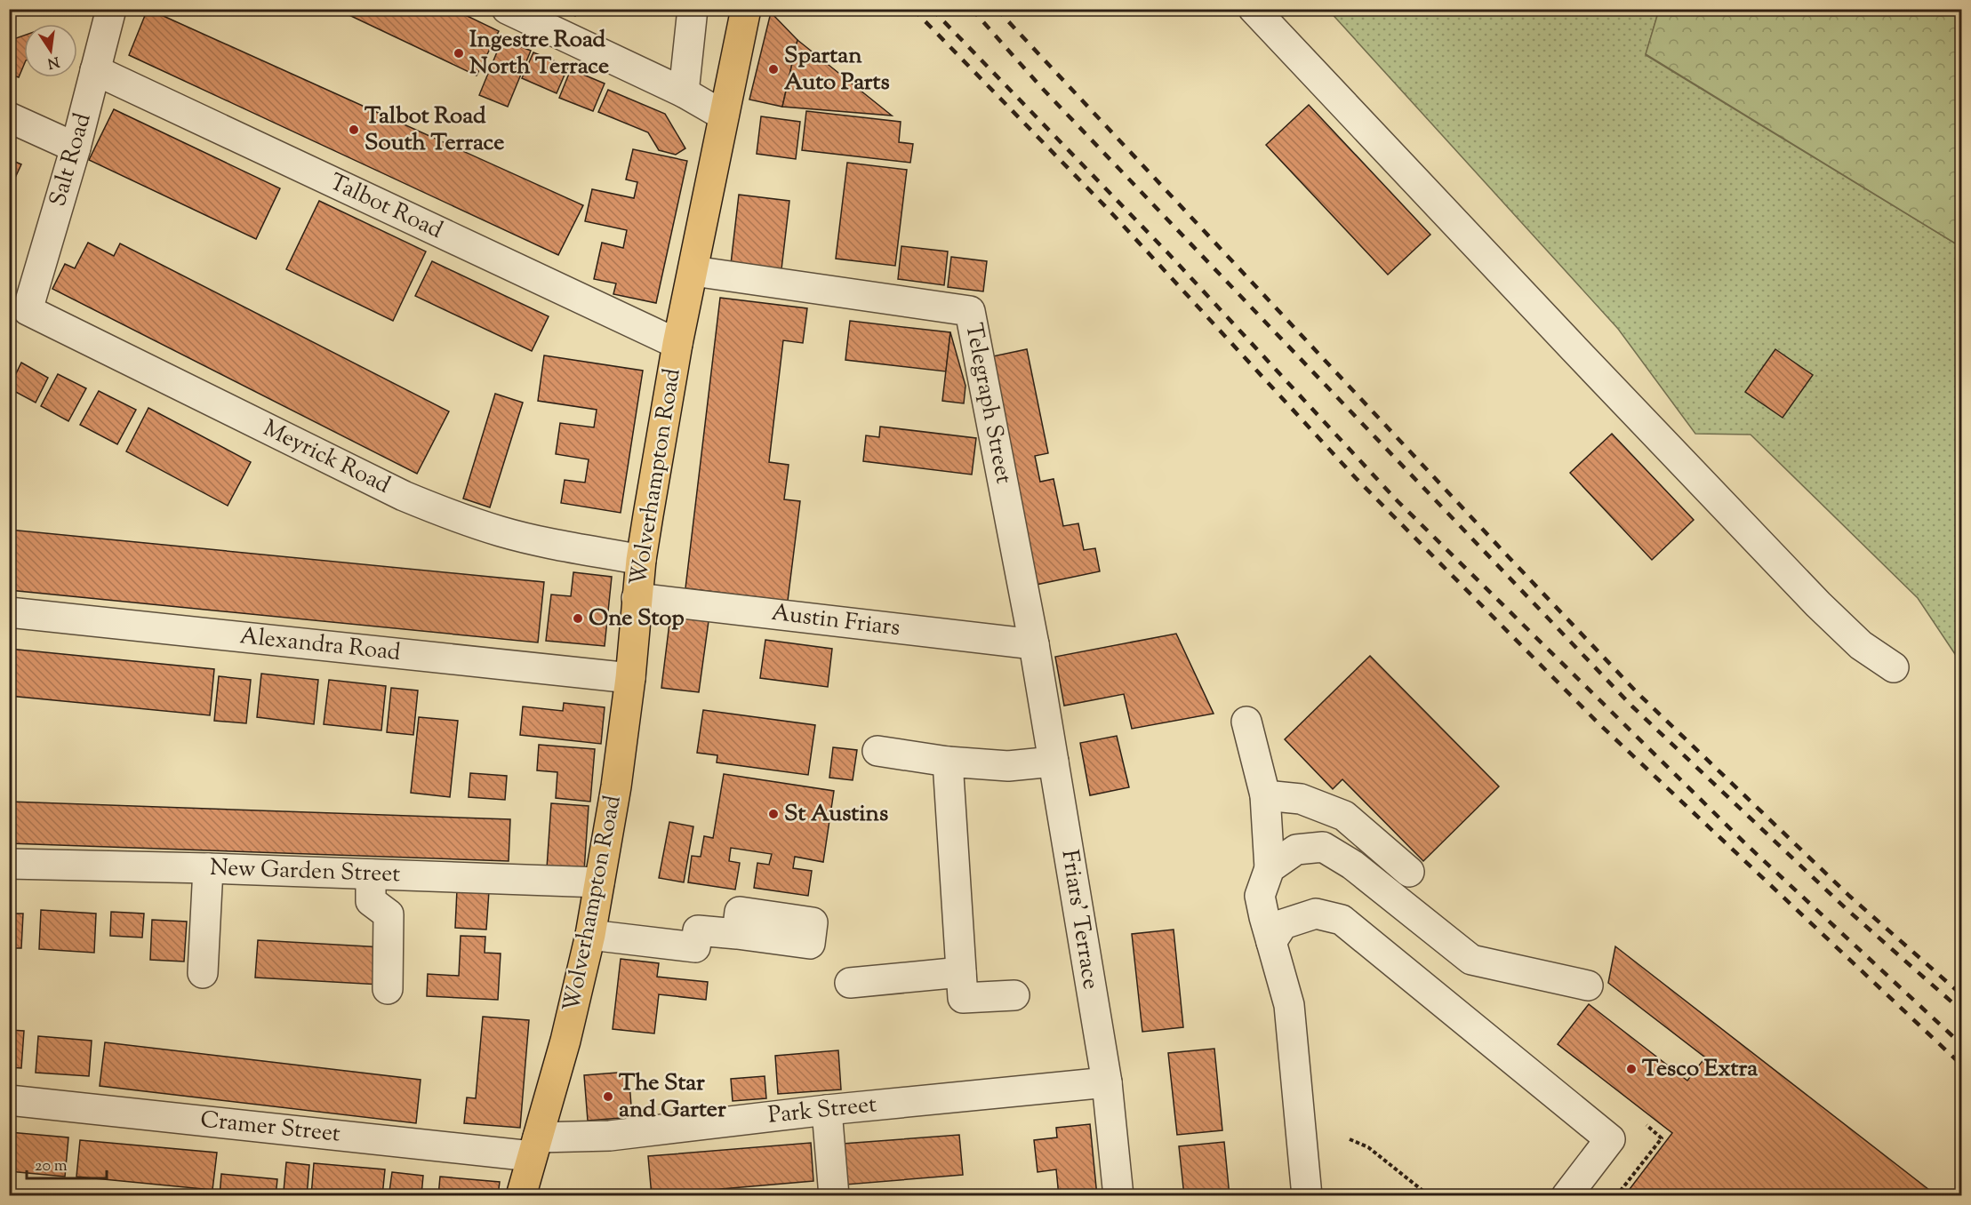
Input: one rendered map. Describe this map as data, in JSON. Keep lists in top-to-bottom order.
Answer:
{
  "streets": {
    "highway": ["Wolverhampton Road"],
    "street": [
      "Salt Road",
      "Talbot Road",
      "Telegraph Street",
      "Meyrick Road",
      "Austin Friars",
      "Alexandra Road",
      "New Garden Street",
      "Friars' Terrace",
      "Park Street",
      "Cramer Street"
    ]
  },
  "crossings": [
    ["Salt Road", "Talbot Road"],
    ["Salt Road", "Meyrick Road"],
    ["Talbot Road", "Wolverhampton Road"],
    ["Telegraph Street", "Wolverhampton Road"],
    ["Telegraph Street", "Austin Friars"],
    ["Telegraph Street", "Friars' Terrace"],
    ["Meyrick Road", "Wolverhampton Road"],
    ["Wolverhampton Road", "Austin Friars"],
    ["Wolverhampton Road", "Alexandra Road"],
    ["Wolverhampton Road", "New Garden Street"],
    ["Wolverhampton Road", "Park Street"],
    ["Wolverhampton Road", "Cramer Street"],
    ["Austin Friars", "Friars' Terrace"],
    ["Friars' Terrace", "Park Street"],
    ["Park Street", "Cramer Street"]
  ],
  "places": [
    "Ingestre Road North Terrace",
    "Spartan Auto Parts",
    "Talbot Road South Terrace",
    "One Stop",
    "St Austins",
    "Tesco Extra",
    "The Star and Garter"
  ],
  "scale_bar": "20 m",
  "north": "bottom"
}
